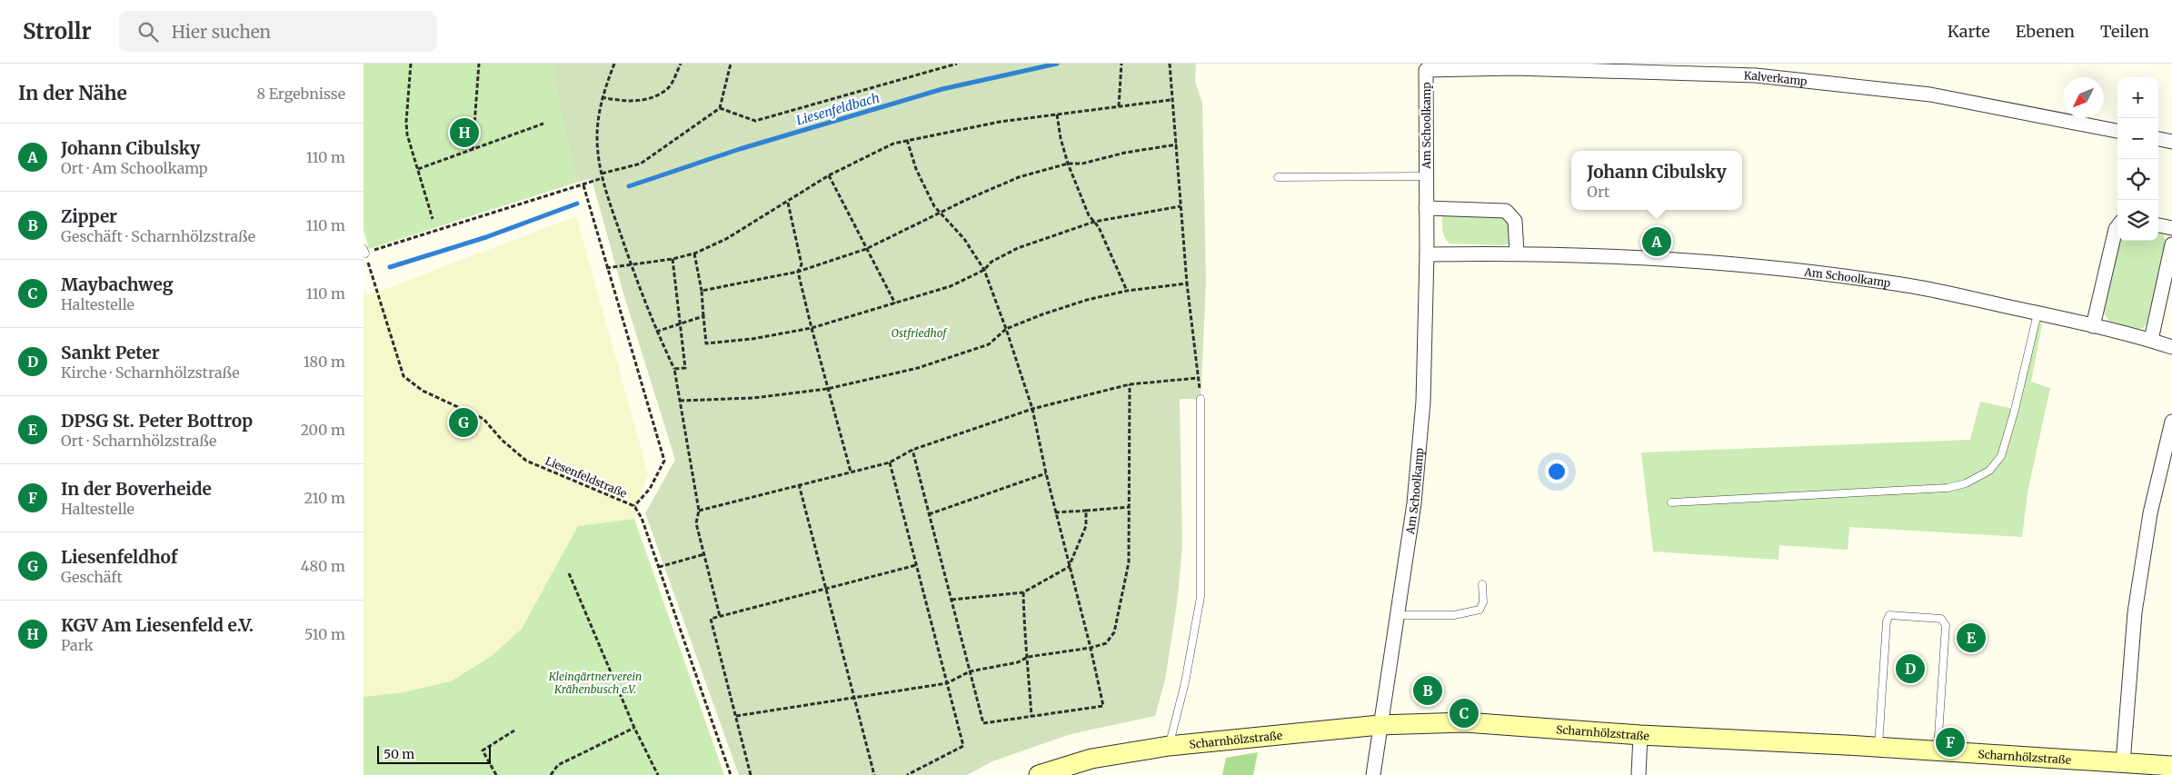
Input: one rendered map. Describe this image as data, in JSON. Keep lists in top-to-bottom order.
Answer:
{
  "streets": {
    "main road": ["Scharnhölzstraße"],
    "street": ["Kalverkamp", "Am Schoolkamp"],
    "path": ["Liesenfeldstraße"]
  },
  "crossings": [
    ["Kalverkamp", "Am Schoolkamp"],
    ["Am Schoolkamp", "Scharnhölzstraße"]
  ],
  "water": ["Liesenfeldbach"],
  "parks": ["Ostfriedhof", "Kleingärtnerverein Krähenbusch e.V."],
  "scale_bar": "50 m",
  "north": "bottom left",
  "page": {
    "header": "Strollr",
    "search": "Hier suchen",
    "nav": ["Karte", "Ebenen", "Teilen"],
    "heading": ["In der Nähe", "8 Ergebnisse"],
    "map_buttons": ["+", "−"],
    "pins": [
      "H",
      "A",
      "G",
      "E",
      "D",
      "B",
      "C",
      "F"
    ],
    "list": [
      {
        "mark": "A",
        "name": "Johann Cibulsky",
        "note": "Ort · Am Schoolkamp",
        "value": "110 m"
      },
      {
        "mark": "B",
        "name": "Zipper",
        "note": "Geschäft · Scharnhölzstraße",
        "value": "110 m"
      },
      {
        "mark": "C",
        "name": "Maybachweg",
        "note": "Haltestelle",
        "value": "110 m"
      },
      {
        "mark": "D",
        "name": "Sankt Peter",
        "note": "Kirche · Scharnhölzstraße",
        "value": "180 m"
      },
      {
        "mark": "E",
        "name": "DPSG St. Peter Bottrop",
        "note": "Ort · Scharnhölzstraße",
        "value": "200 m"
      },
      {
        "mark": "F",
        "name": "In der Boverheide",
        "note": "Haltestelle",
        "value": "210 m"
      },
      {
        "mark": "G",
        "name": "Liesenfeldhof",
        "note": "Geschäft",
        "value": "480 m"
      },
      {
        "mark": "H",
        "name": "KGV Am Liesenfeld e.V.",
        "note": "Park",
        "value": "510 m"
      }
    ],
    "popup": ["Johann Cibulsky", "Ort"],
    "scale": "50 m"
  }
}
